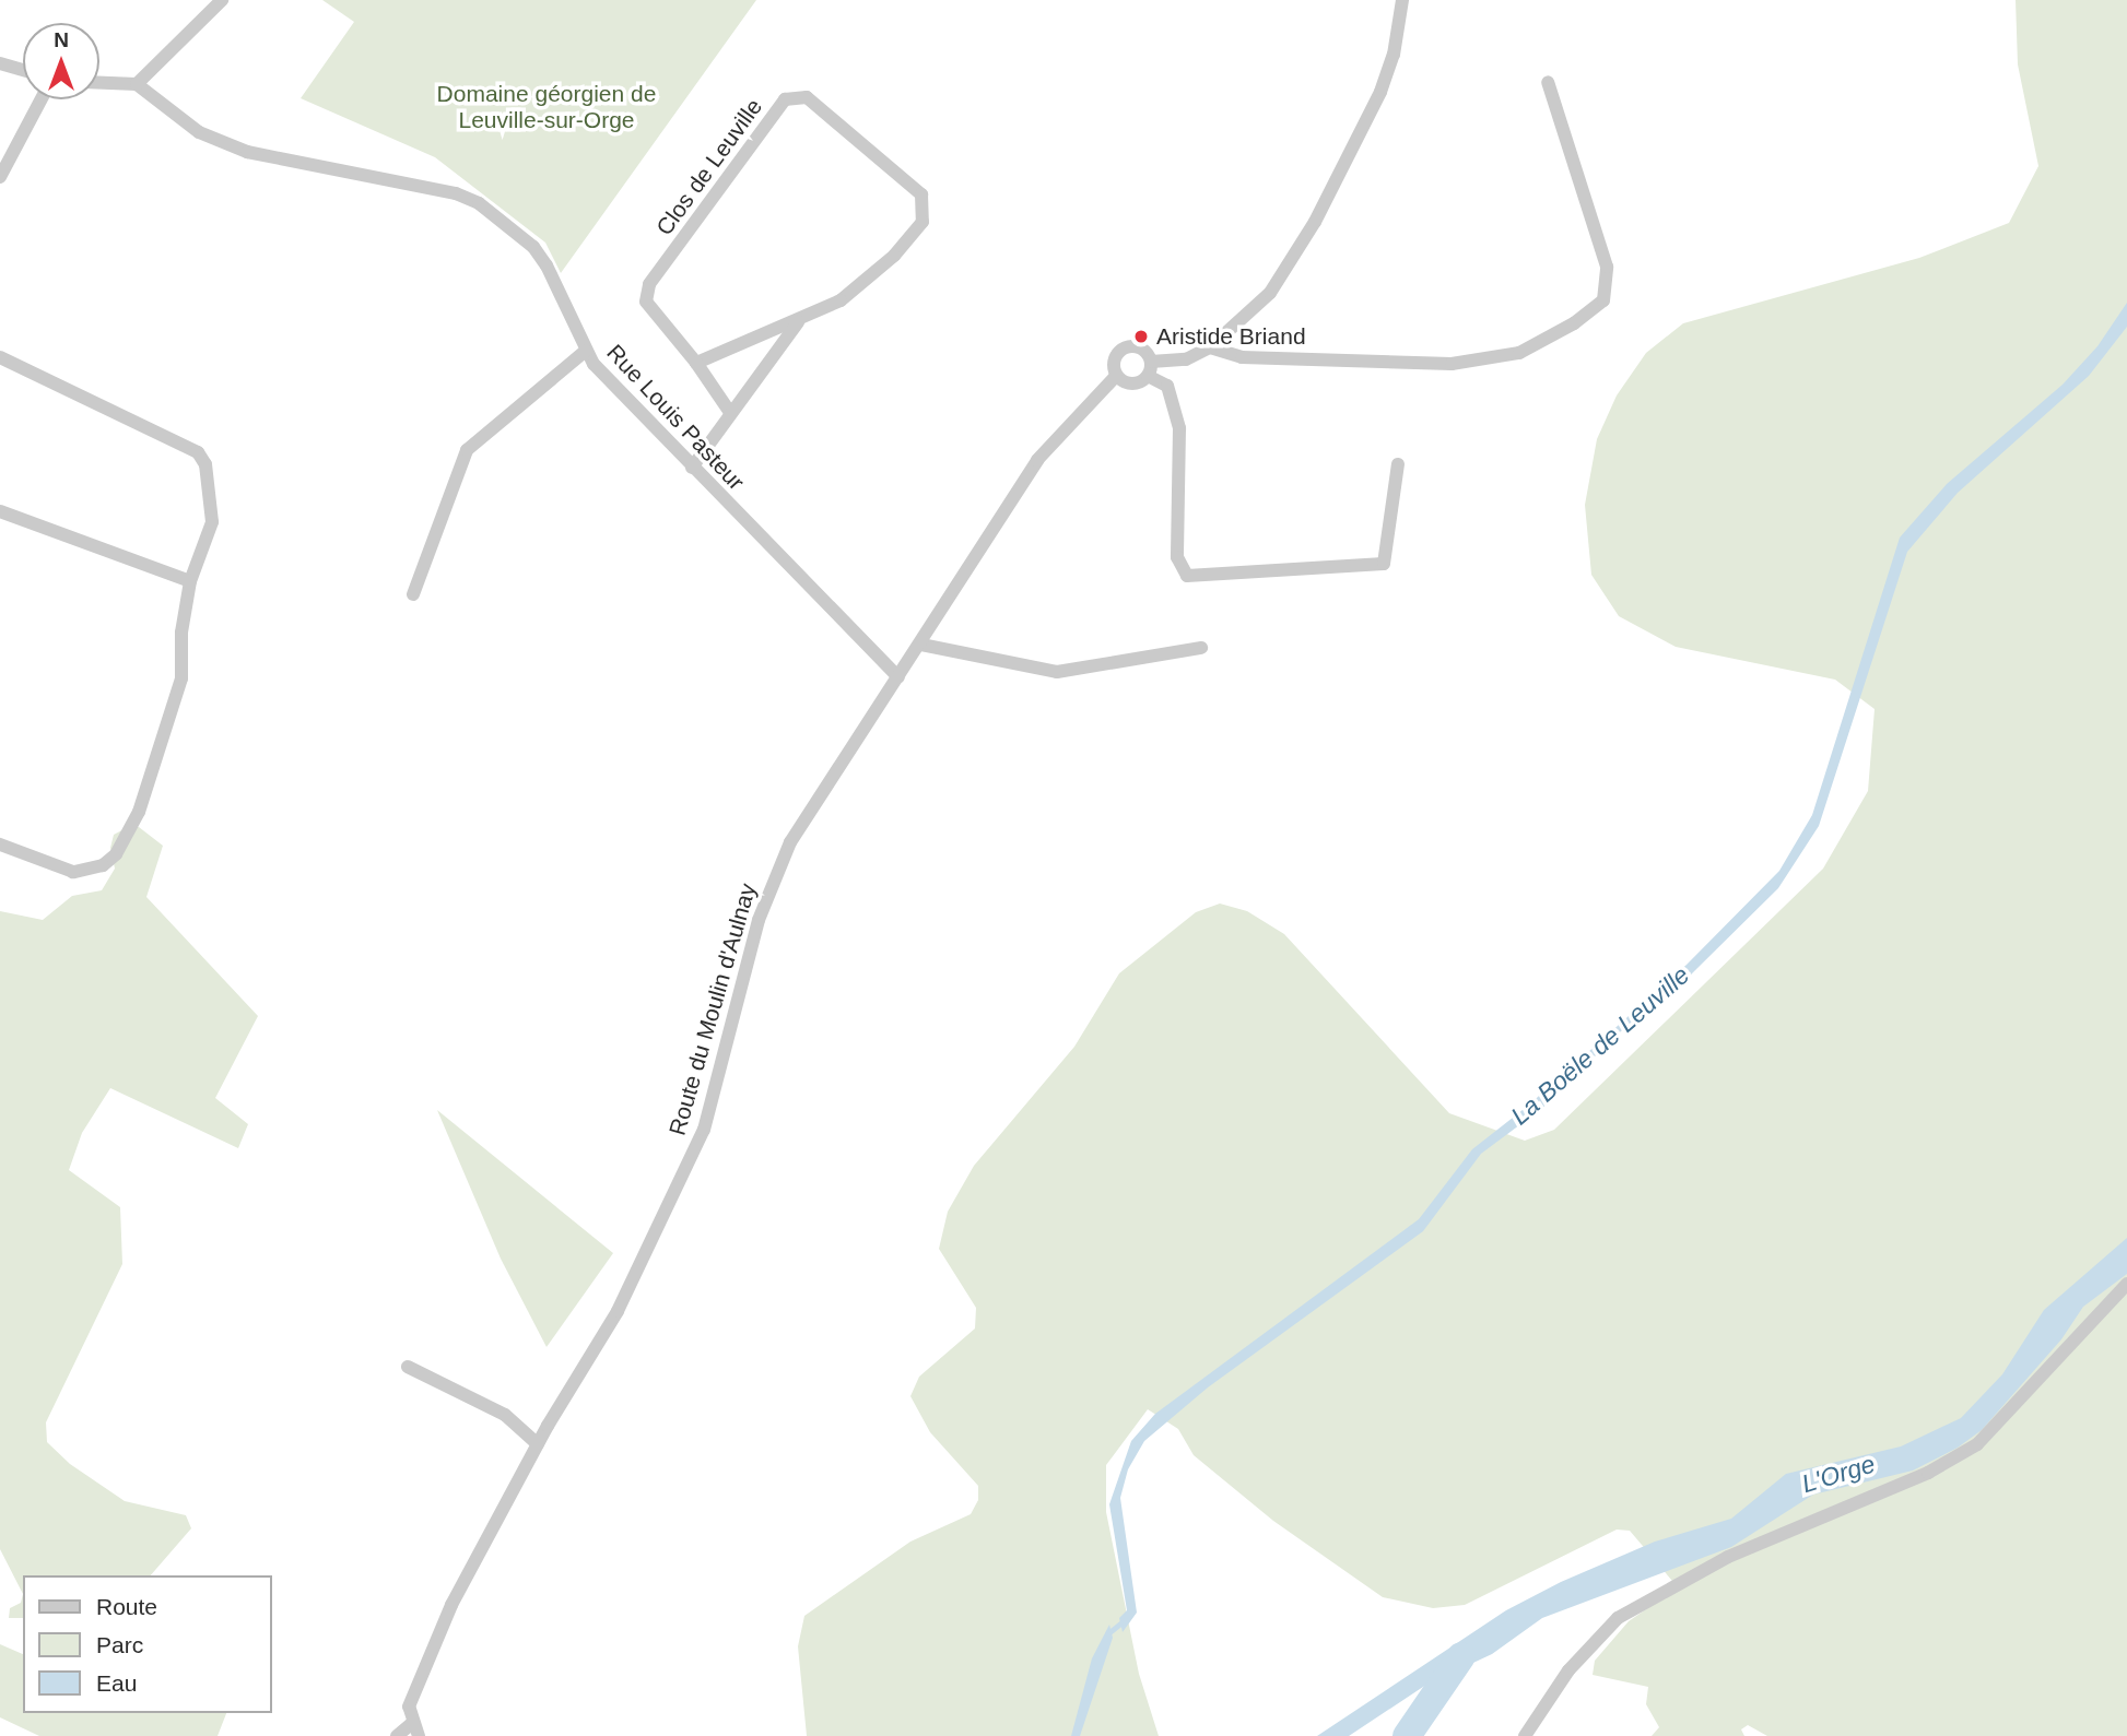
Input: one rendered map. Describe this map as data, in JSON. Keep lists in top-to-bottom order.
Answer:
{
  "streets": {
    "street": ["Clos de Leuville", "Rue Louis Pasteur", "Route du Moulin d'Aulnay"]
  },
  "crossings": [
    ["Clos de Leuville", "Rue Louis Pasteur"],
    ["Rue Louis Pasteur", "Route du Moulin d'Aulnay"]
  ],
  "water": ["La Boële de Leuville", "L'Orge"],
  "parks": ["Domaine géorgien de Leuville-sur-Orge"],
  "places": ["Aristide Briand"],
  "legend": ["Route", "Parc", "Eau"],
  "north": "top"
}
